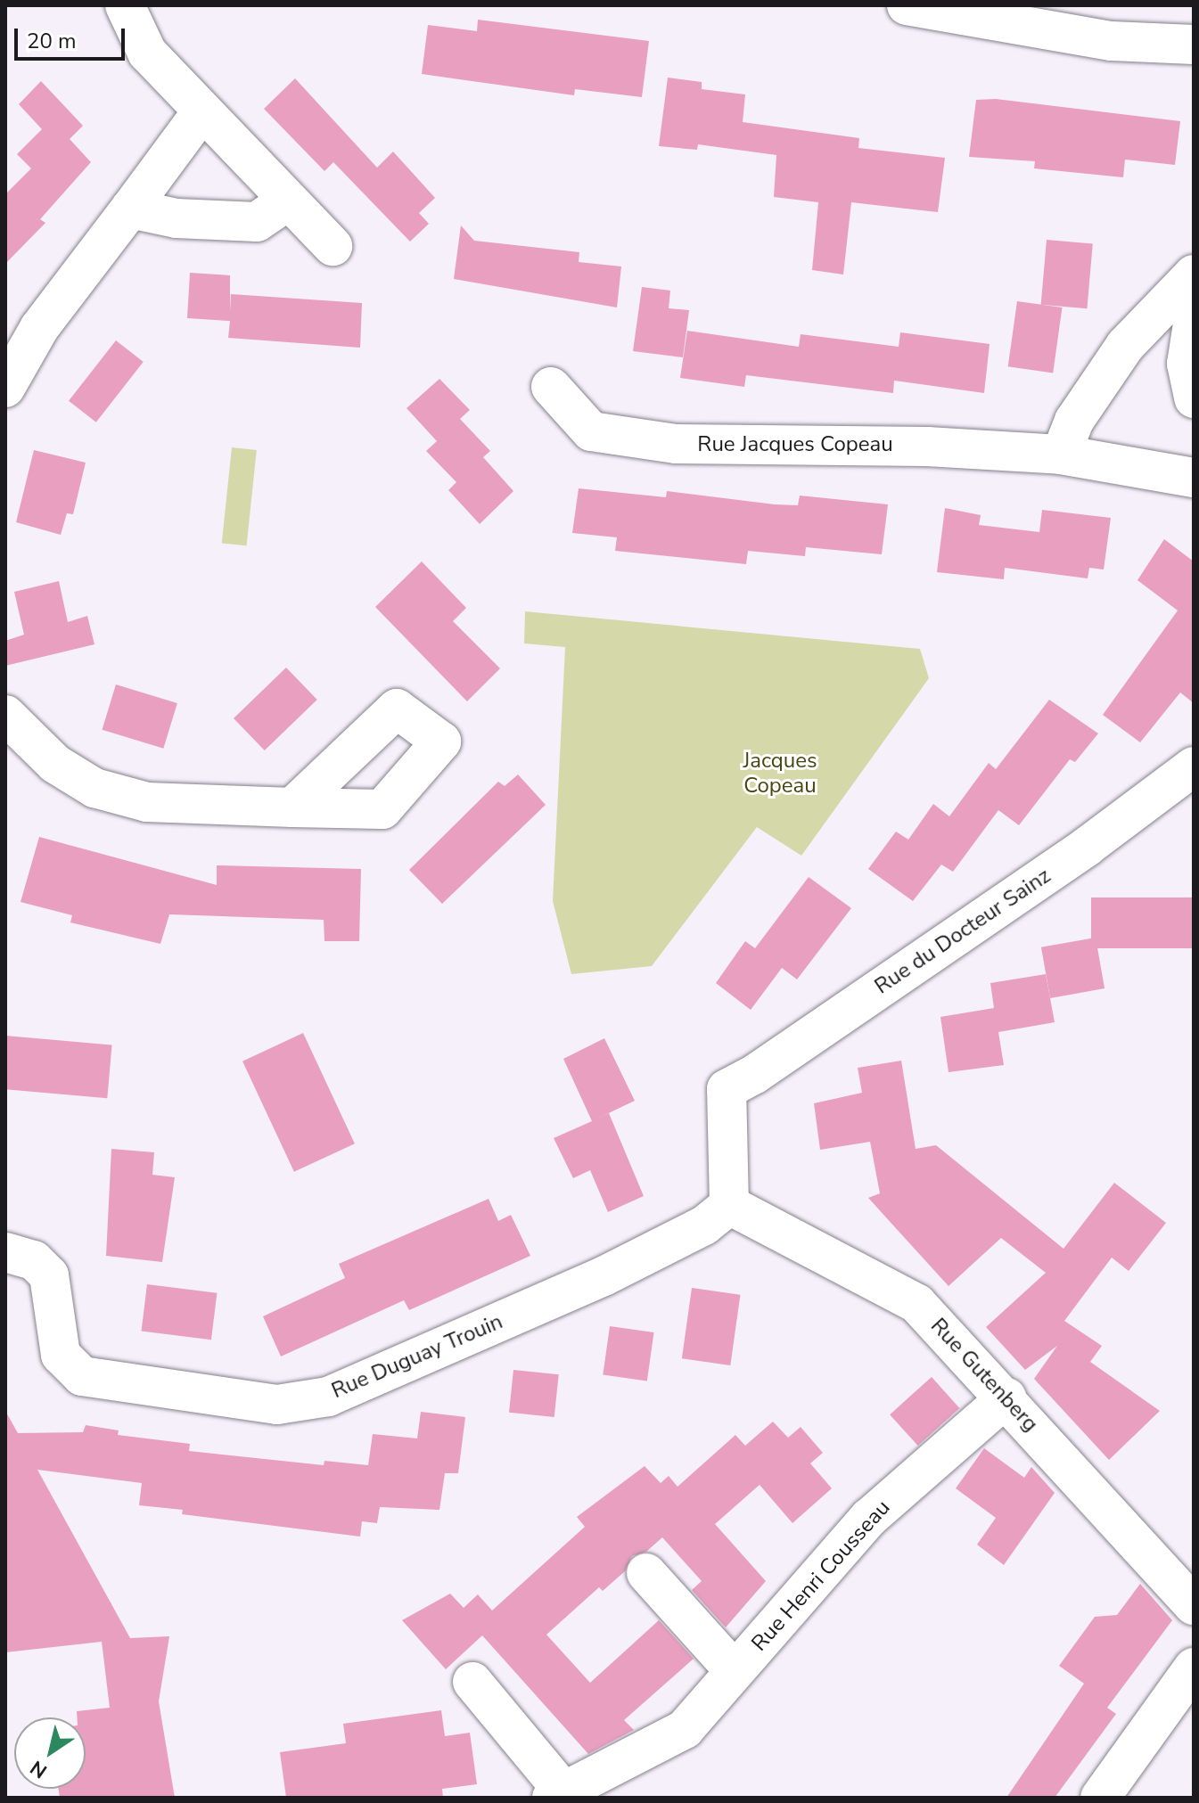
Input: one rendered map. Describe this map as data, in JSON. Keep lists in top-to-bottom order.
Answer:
{
  "streets": {
    "street": [
      "Rue Jacques Copeau",
      "Rue du Docteur Sainz",
      "Rue Duguay Trouin",
      "Rue Gutenberg",
      "Rue Henri Cousseau"
    ]
  },
  "crossings": [
    ["Rue du Docteur Sainz", "Rue Duguay Trouin"],
    ["Rue du Docteur Sainz", "Rue Gutenberg"],
    ["Rue Duguay Trouin", "Rue Gutenberg"],
    ["Rue Gutenberg", "Rue Henri Cousseau"]
  ],
  "parks": ["Jacques Copeau"],
  "scale_bar": "20 m",
  "north": "bottom left"
}
